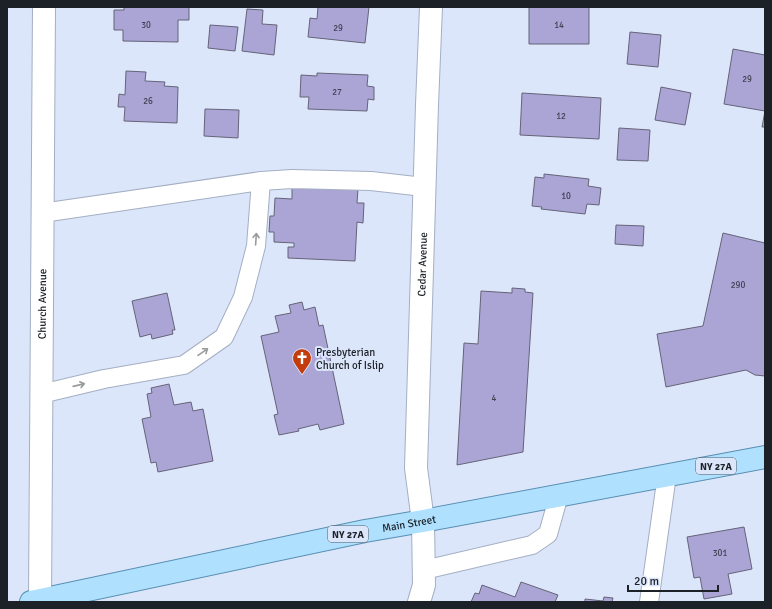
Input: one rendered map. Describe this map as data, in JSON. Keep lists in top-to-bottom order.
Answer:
{
  "streets": {
    "main road": ["NY 27A", "Main Street"],
    "street": ["Cedar Avenue", "Church Avenue"]
  },
  "crossings": [
    ["Cedar Avenue", "Main Street"],
    ["Church Avenue", "Main Street"]
  ],
  "places": {
    "church": ["Presbyterian Church of Islip"]
  },
  "house_numbers": [
    "30",
    "14",
    "29",
    "29",
    "27",
    "26",
    "12",
    "10",
    "290",
    "4",
    "301"
  ],
  "scale_bar": "20 m"
}
